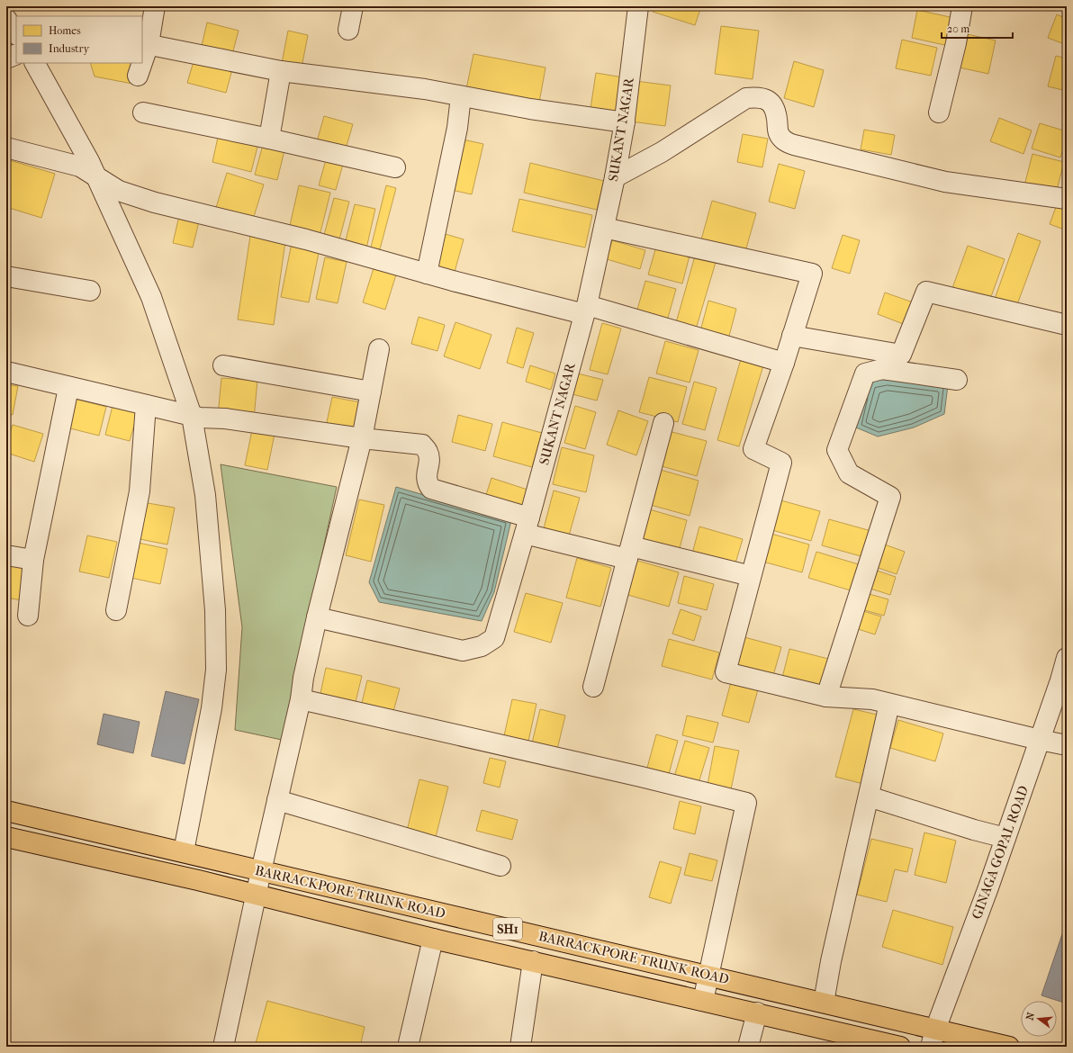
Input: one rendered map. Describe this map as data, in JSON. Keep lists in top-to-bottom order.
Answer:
{
  "streets": {
    "main road": ["BARRACKPORE TRUNK ROAD", "SH1"],
    "street": ["SUKANT NAGAR", "GINAGA GOPAL ROAD"]
  },
  "crossings": [
    ["GINAGA GOPAL ROAD", "BARRACKPORE TRUNK ROAD"]
  ],
  "legend": ["Homes", "Industry"],
  "scale_bar": "20 m",
  "north": "left"
}
